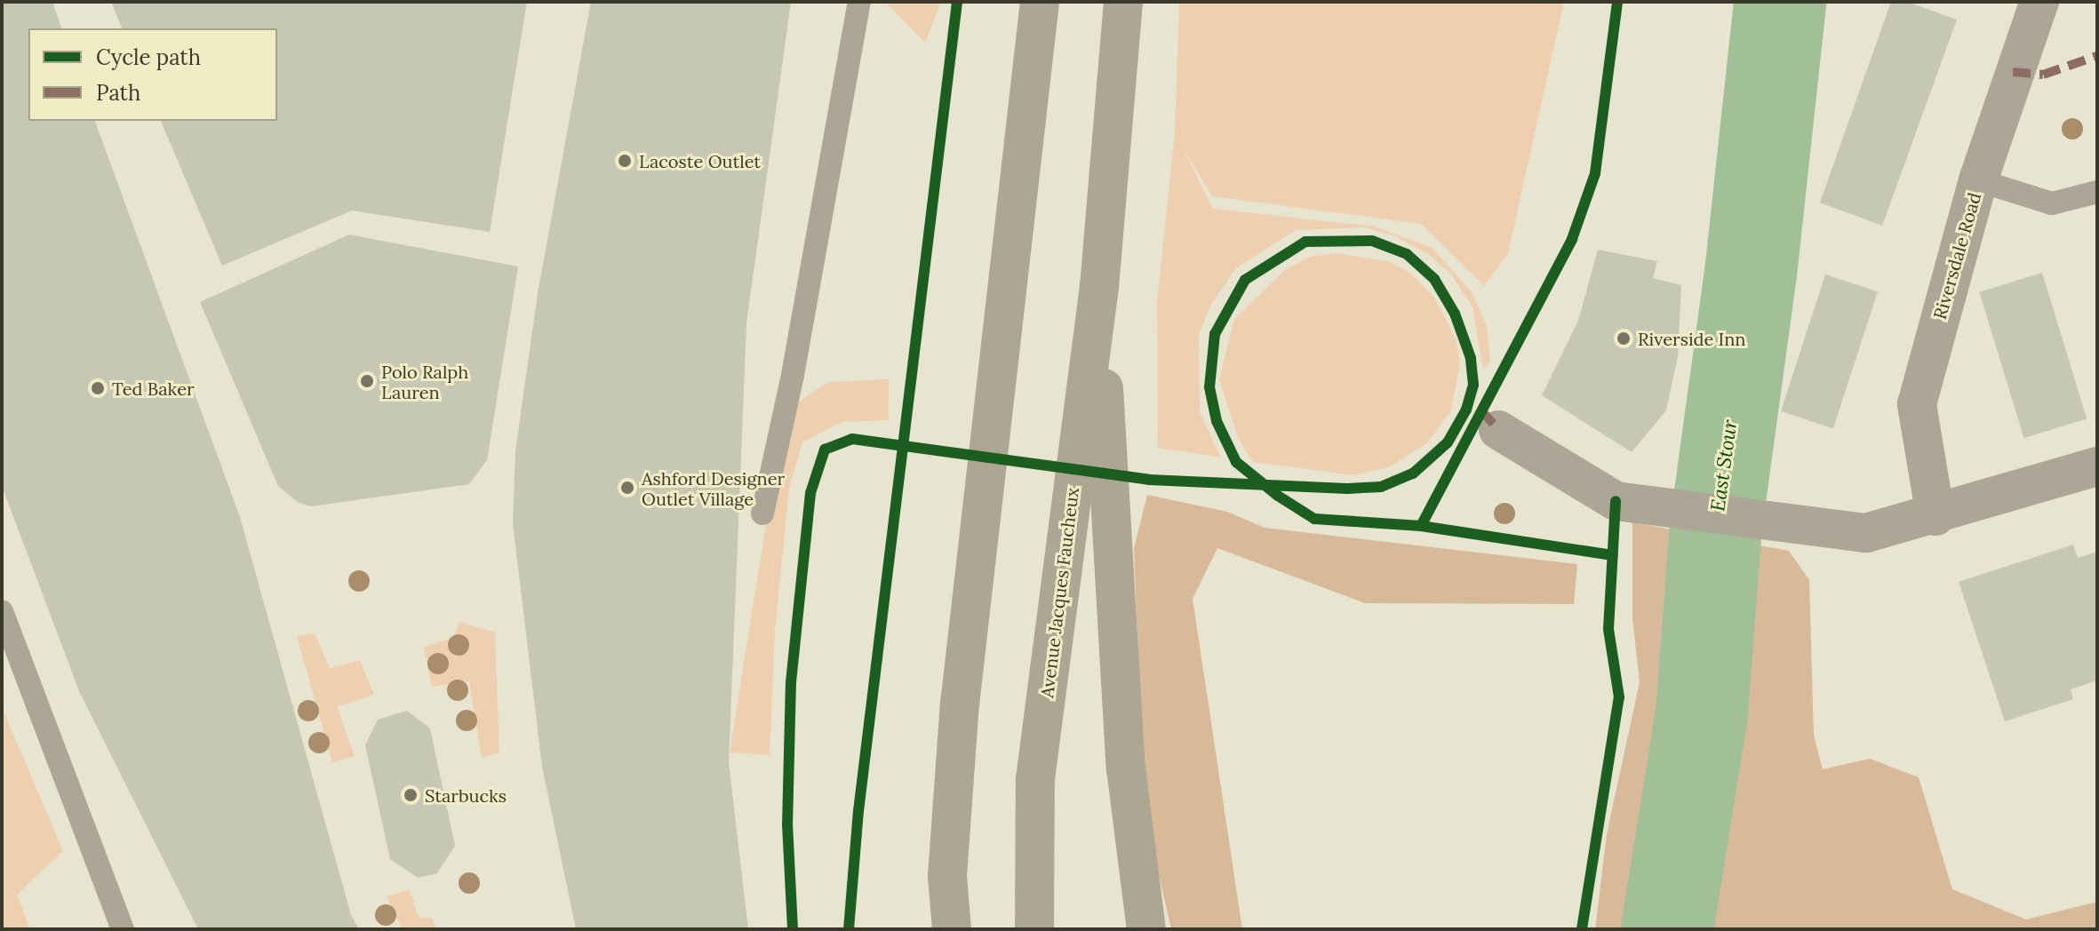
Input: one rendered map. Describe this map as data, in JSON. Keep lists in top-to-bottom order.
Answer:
{
  "streets": {
    "main road": ["Avenue Jacques Faucheux"],
    "street": ["Riversdale Road"]
  },
  "water": ["East Stour"],
  "places": [
    "Lacoste Outlet",
    "Riverside Inn",
    "Polo Ralph Lauren",
    "Ted Baker",
    "Ashford Designer Outlet Village",
    "Starbucks"
  ],
  "legend": ["Cycle path", "Path"]
}
